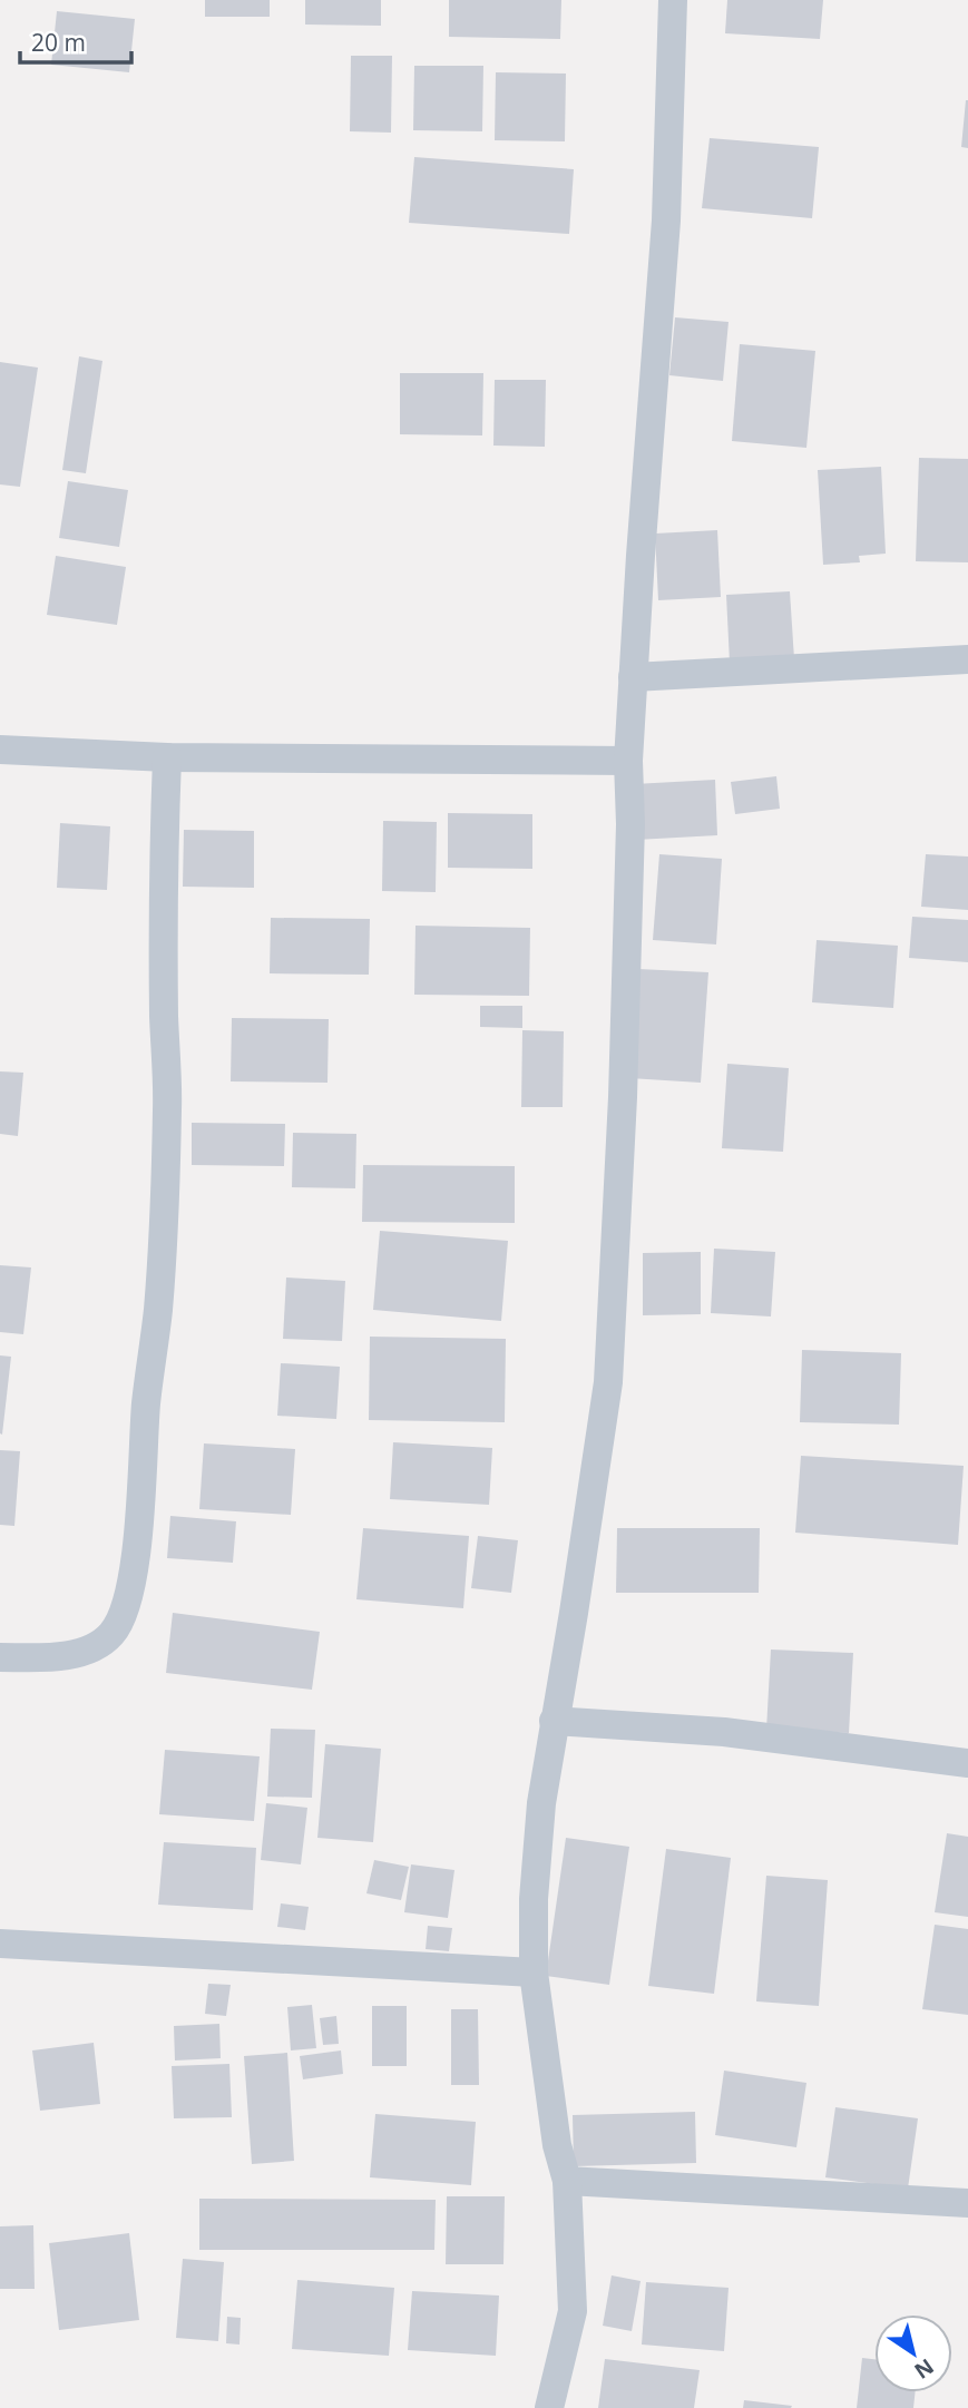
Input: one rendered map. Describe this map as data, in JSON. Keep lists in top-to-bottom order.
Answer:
{
  "scale_bar": "20 m",
  "north": "bottom right"
}
